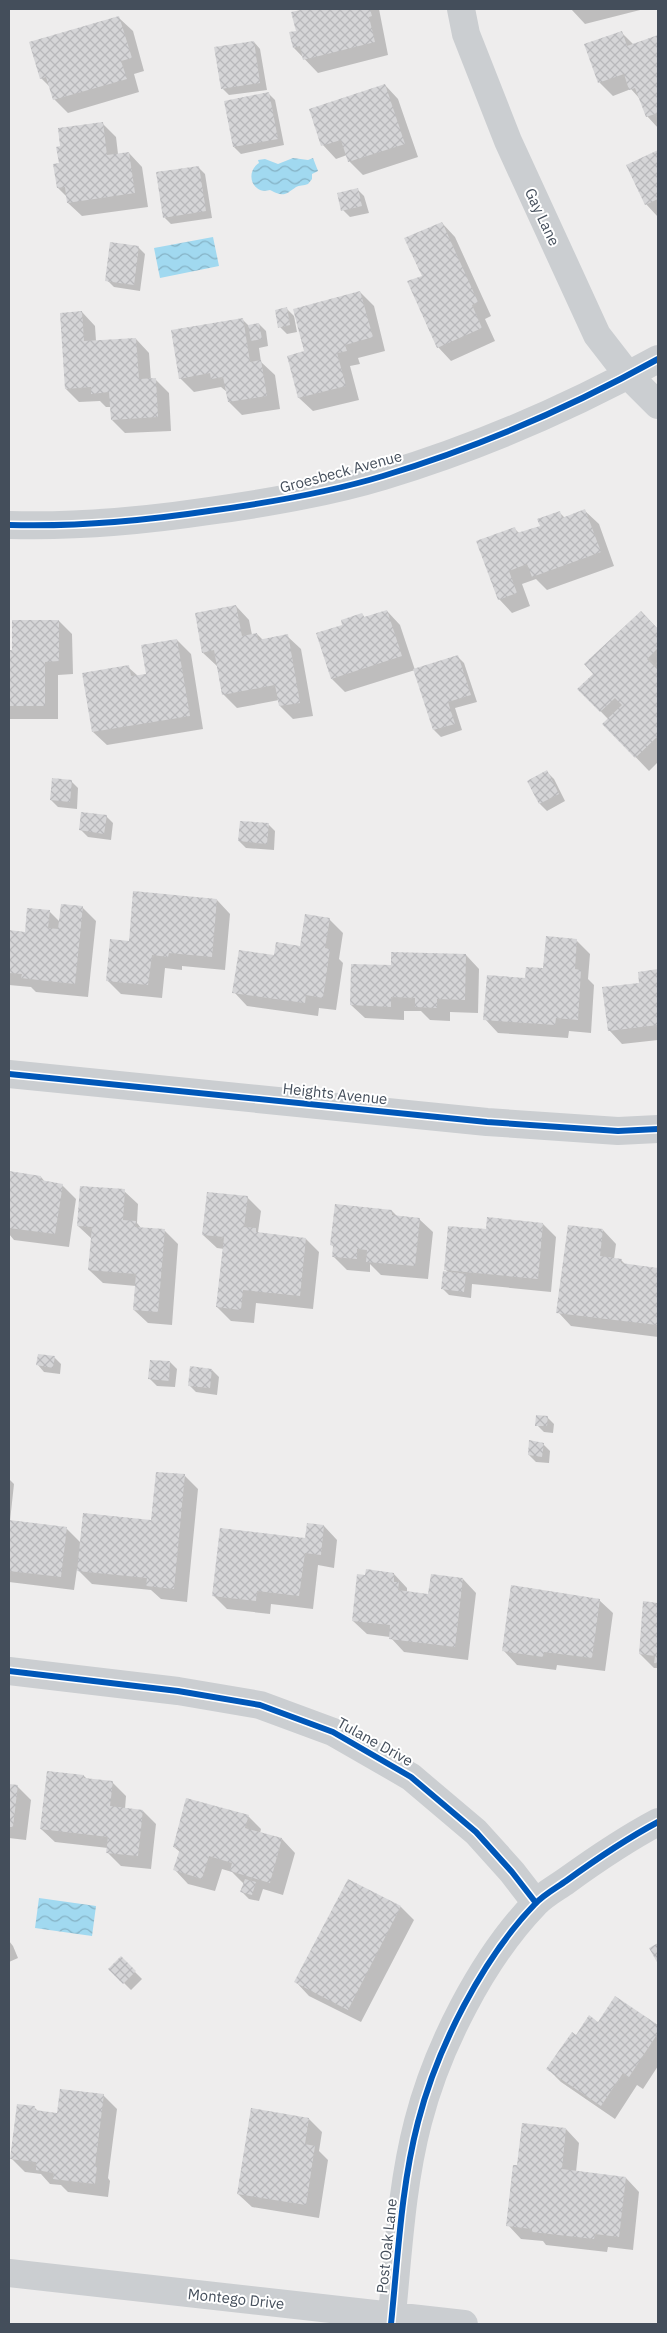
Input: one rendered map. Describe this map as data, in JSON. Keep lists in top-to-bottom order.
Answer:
{
  "streets": {
    "street": [
      "Gay Lane",
      "Groesbeck Avenue",
      "Heights Avenue",
      "Tulane Drive",
      "Post Oak Lane",
      "Montego Drive"
    ]
  },
  "crossings": [
    ["Gay Lane", "Groesbeck Avenue"],
    ["Tulane Drive", "Post Oak Lane"],
    ["Post Oak Lane", "Montego Drive"]
  ]
}
